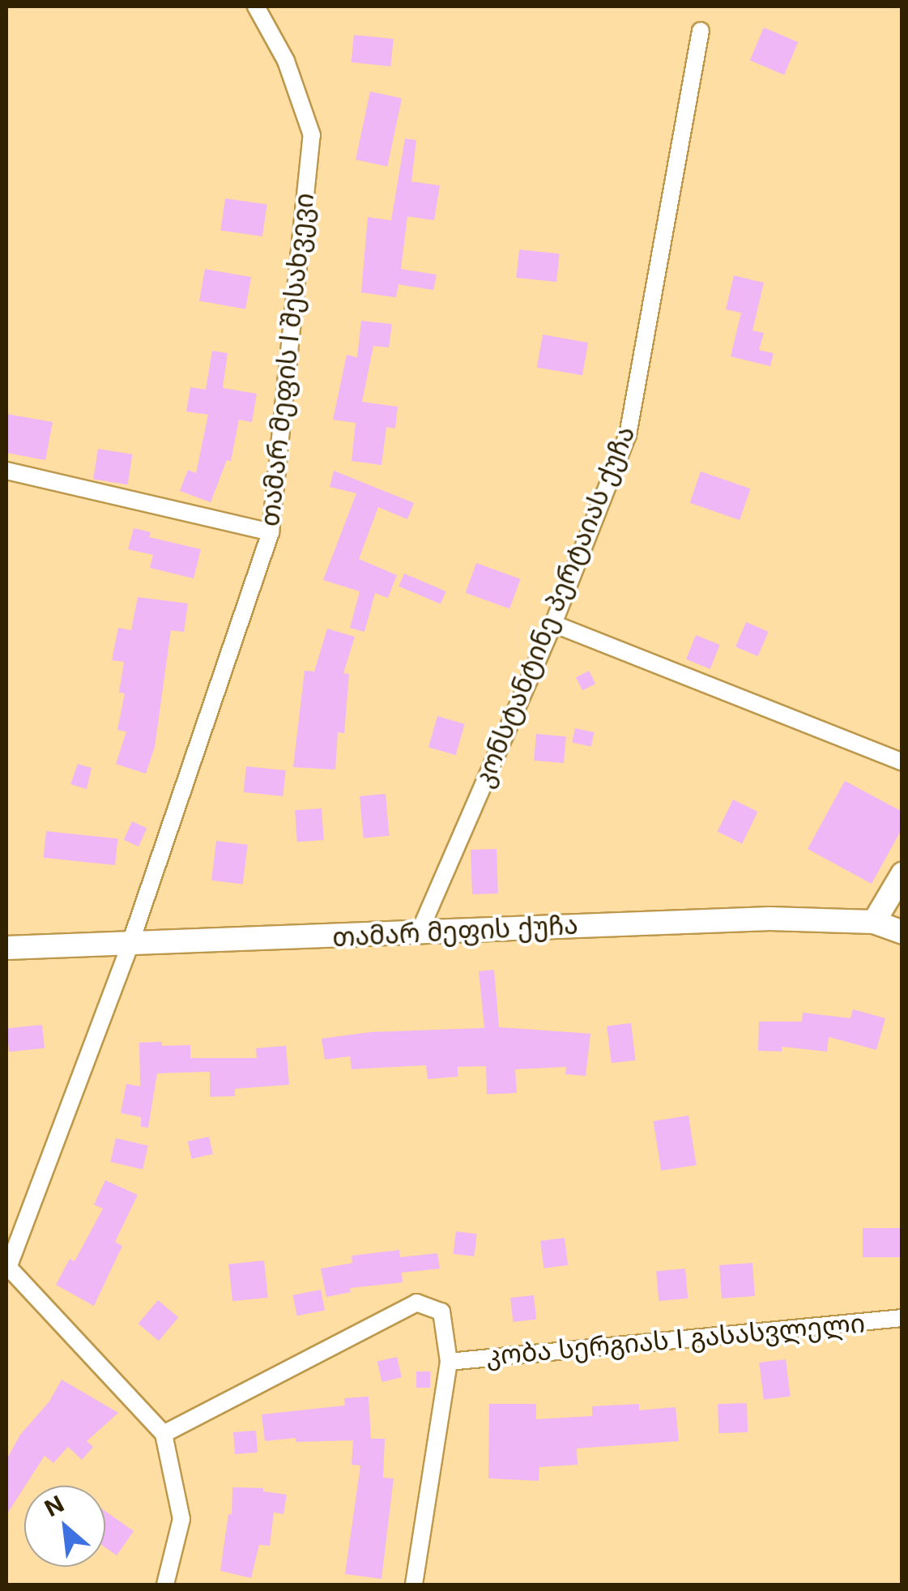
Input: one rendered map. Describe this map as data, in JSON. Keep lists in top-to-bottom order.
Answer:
{
  "streets": {
    "street": [
      "თამარ მეფის I შესახვევი",
      "კონსტანტინე პერტაიას ქუჩა",
      "თამარ მეფის ქუჩა",
      "კობა სერგიას I გასასვლელი"
    ]
  },
  "crossings": [
    ["თამარ მეფის I შესახვევი", "თამარ მეფის ქუჩა"],
    ["კონსტანტინე პერტაიას ქუჩა", "თამარ მეფის ქუჩა"]
  ],
  "north": "top left"
}
